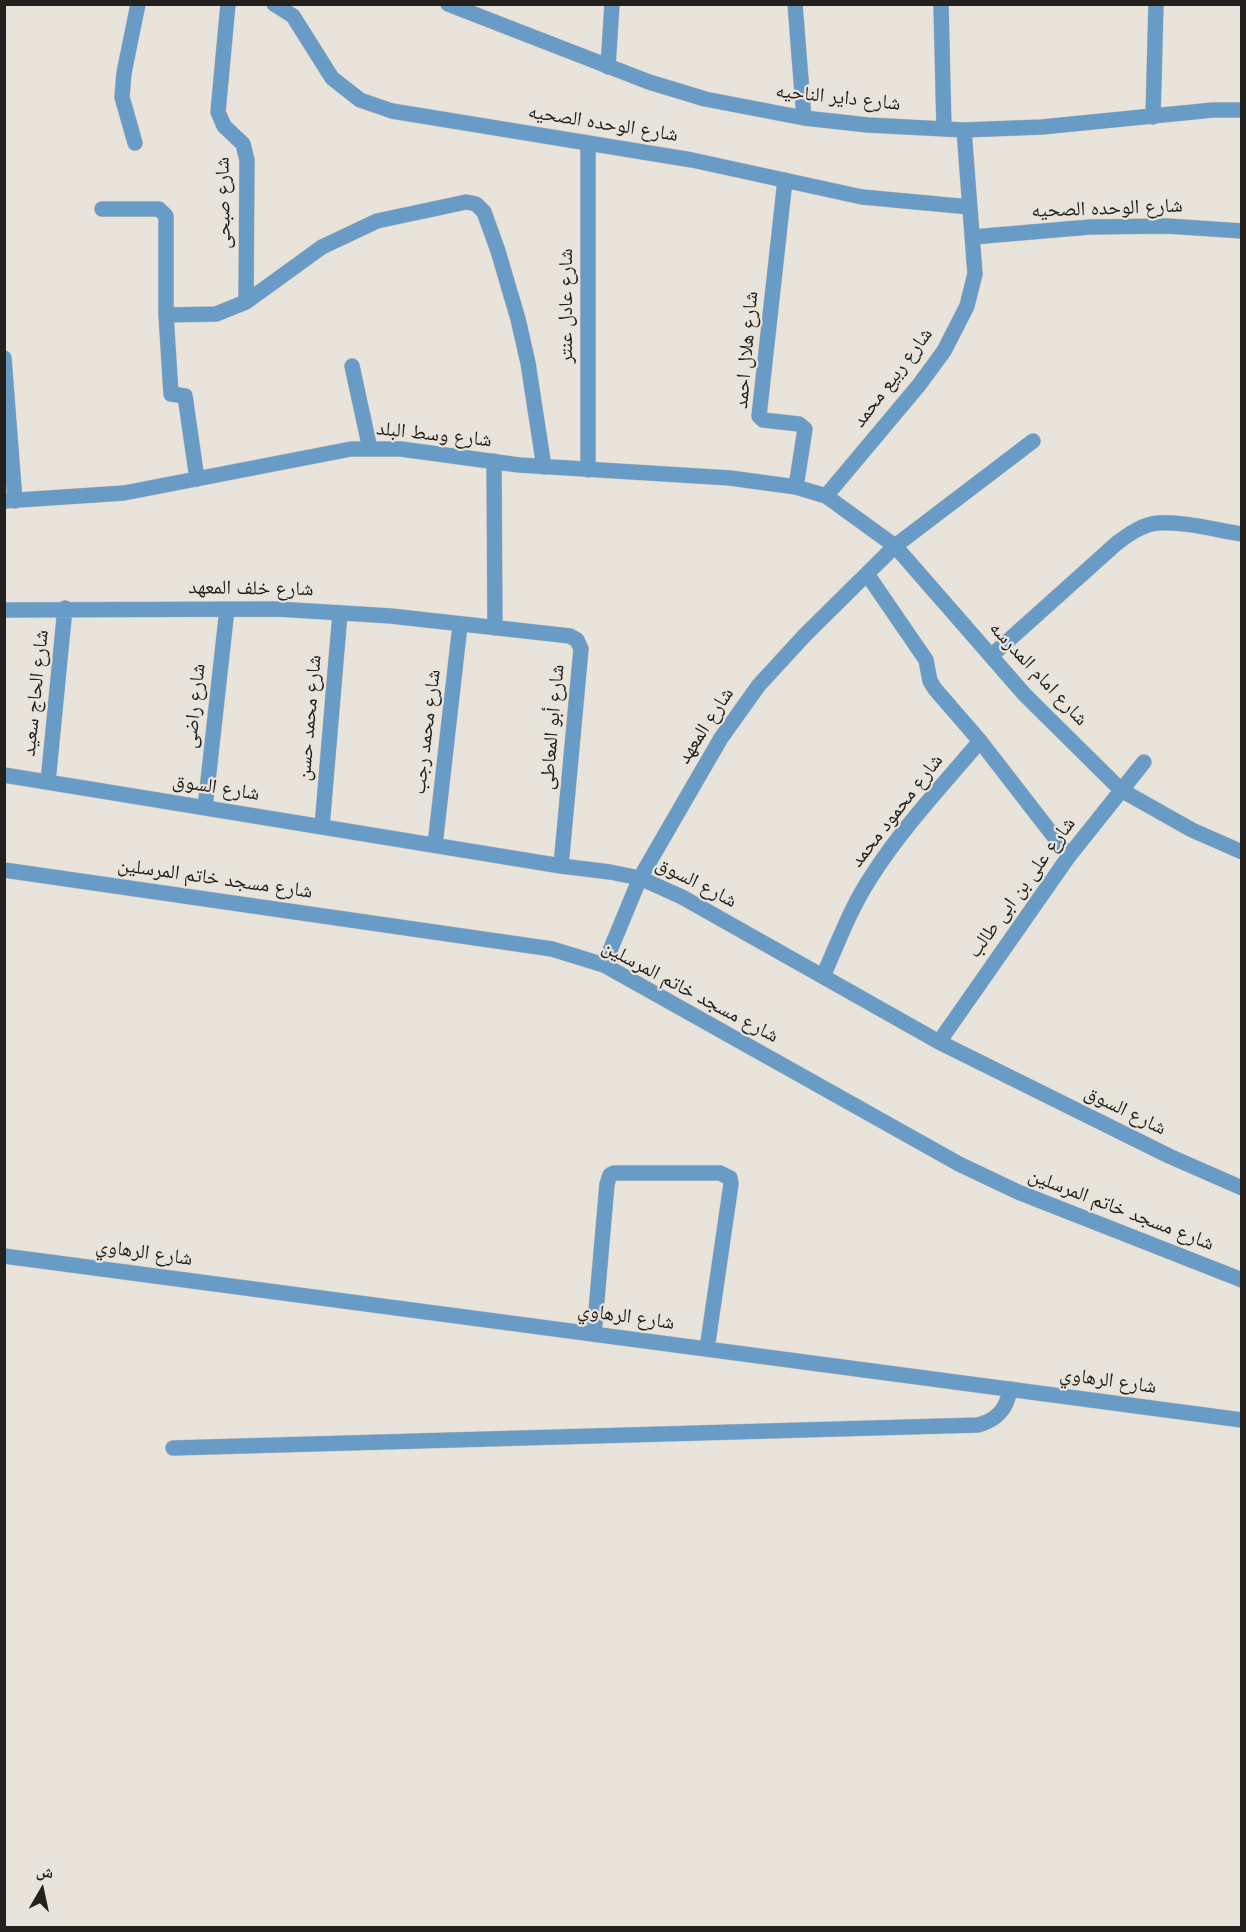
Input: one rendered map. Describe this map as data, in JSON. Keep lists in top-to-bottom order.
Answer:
{
  "streets": {
    "street": [
      "شارع داير الناحيه",
      "شارع الوحده الصحيه",
      "شارع صبحى",
      "شارع عادل عنتر",
      "شارع هلال احمد",
      "شارع ربيع محمد",
      "شارع وسط البلد",
      "شارع خلف المعهد",
      "شارع امام المدرسه",
      "شارع الحاج سعيد",
      "شارع راضى",
      "شارع محمد حسن",
      "شارع المعهد",
      "شارع أبو المعاطى",
      "شارع محمد رجب",
      "شارع السوق",
      "شارع محمود محمد",
      "شارع مسجد خاتم المرسلين",
      "شارع على بن ابى طالب",
      "شارع الرهاوي"
    ]
  },
  "crossings": [
    ["شارع داير الناحيه", "شارع ربيع محمد"],
    ["شارع الوحده الصحيه", "شارع عادل عنتر"],
    ["شارع الوحده الصحيه", "شارع هلال احمد"],
    ["شارع الوحده الصحيه", "شارع ربيع محمد"],
    ["شارع عادل عنتر", "شارع وسط البلد"],
    ["شارع هلال احمد", "شارع وسط البلد"],
    ["شارع ربيع محمد", "شارع وسط البلد"],
    ["شارع ربيع محمد", "شارع امام المدرسه"],
    ["شارع وسط البلد", "شارع امام المدرسه"],
    ["شارع خلف المعهد", "شارع الحاج سعيد"],
    ["شارع خلف المعهد", "شارع راضى"],
    ["شارع خلف المعهد", "شارع محمد حسن"],
    ["شارع خلف المعهد", "شارع أبو المعاطى"],
    ["شارع خلف المعهد", "شارع محمد رجب"],
    ["شارع امام المدرسه", "شارع المعهد"],
    ["شارع امام المدرسه", "شارع على بن ابى طالب"],
    ["شارع الحاج سعيد", "شارع السوق"],
    ["شارع راضى", "شارع السوق"],
    ["شارع محمد حسن", "شارع السوق"],
    ["شارع المعهد", "شارع السوق"],
    ["شارع المعهد", "شارع مسجد خاتم المرسلين"],
    ["شارع أبو المعاطى", "شارع السوق"],
    ["شارع محمد رجب", "شارع السوق"],
    ["شارع السوق", "شارع محمود محمد"],
    ["شارع السوق", "شارع على بن ابى طالب"]
  ],
  "north": "top"
}
